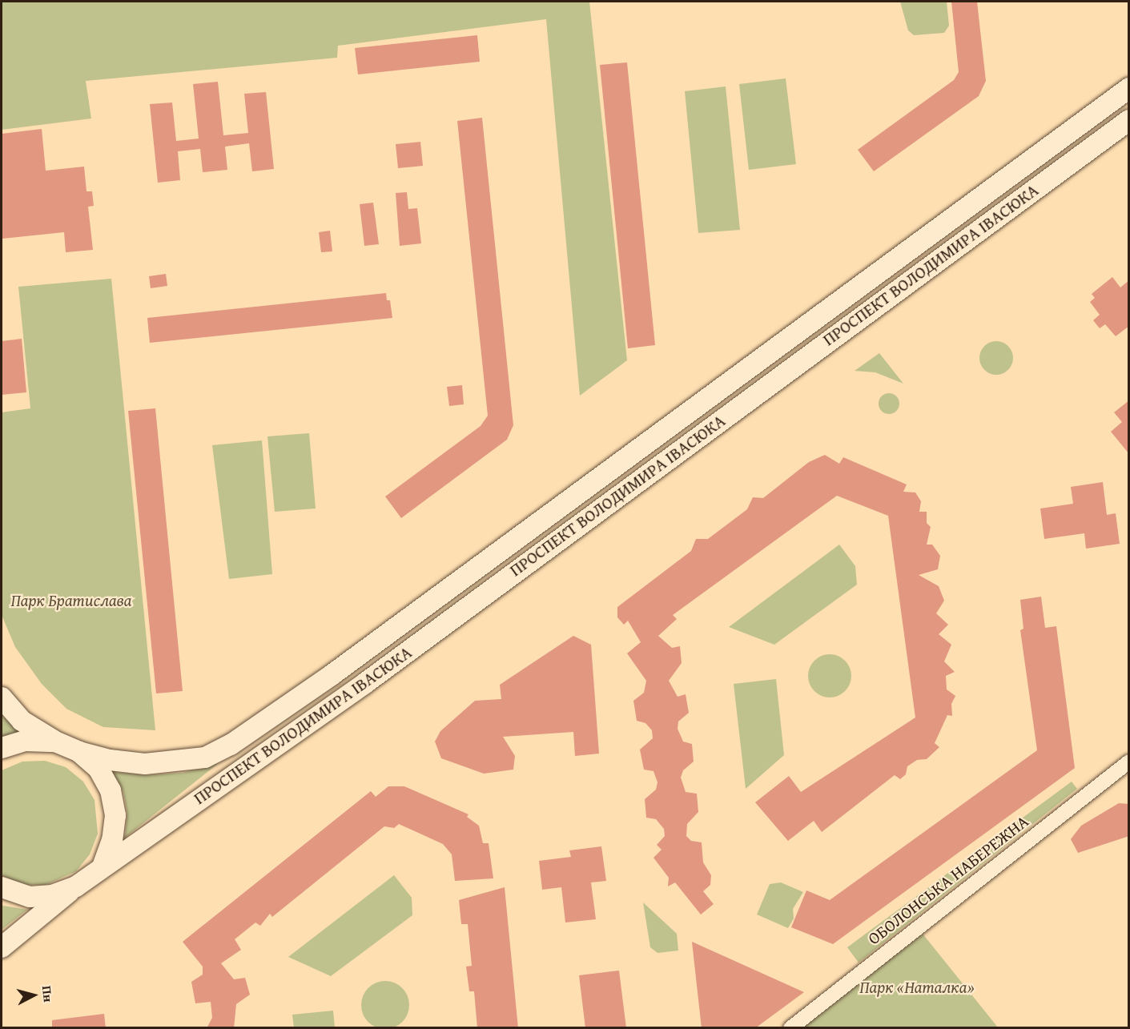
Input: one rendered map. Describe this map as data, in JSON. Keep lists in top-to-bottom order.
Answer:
{
  "streets": {
    "main road": ["ПРОСПЕКТ ВОЛОДИМИРА ІВАСЮКА"],
    "street": ["ОБОЛОНСЬКА НАБЕРЕЖНА"]
  },
  "parks": ["Парк Братислава", "Парк «Наталка»"],
  "north": "right"
}
